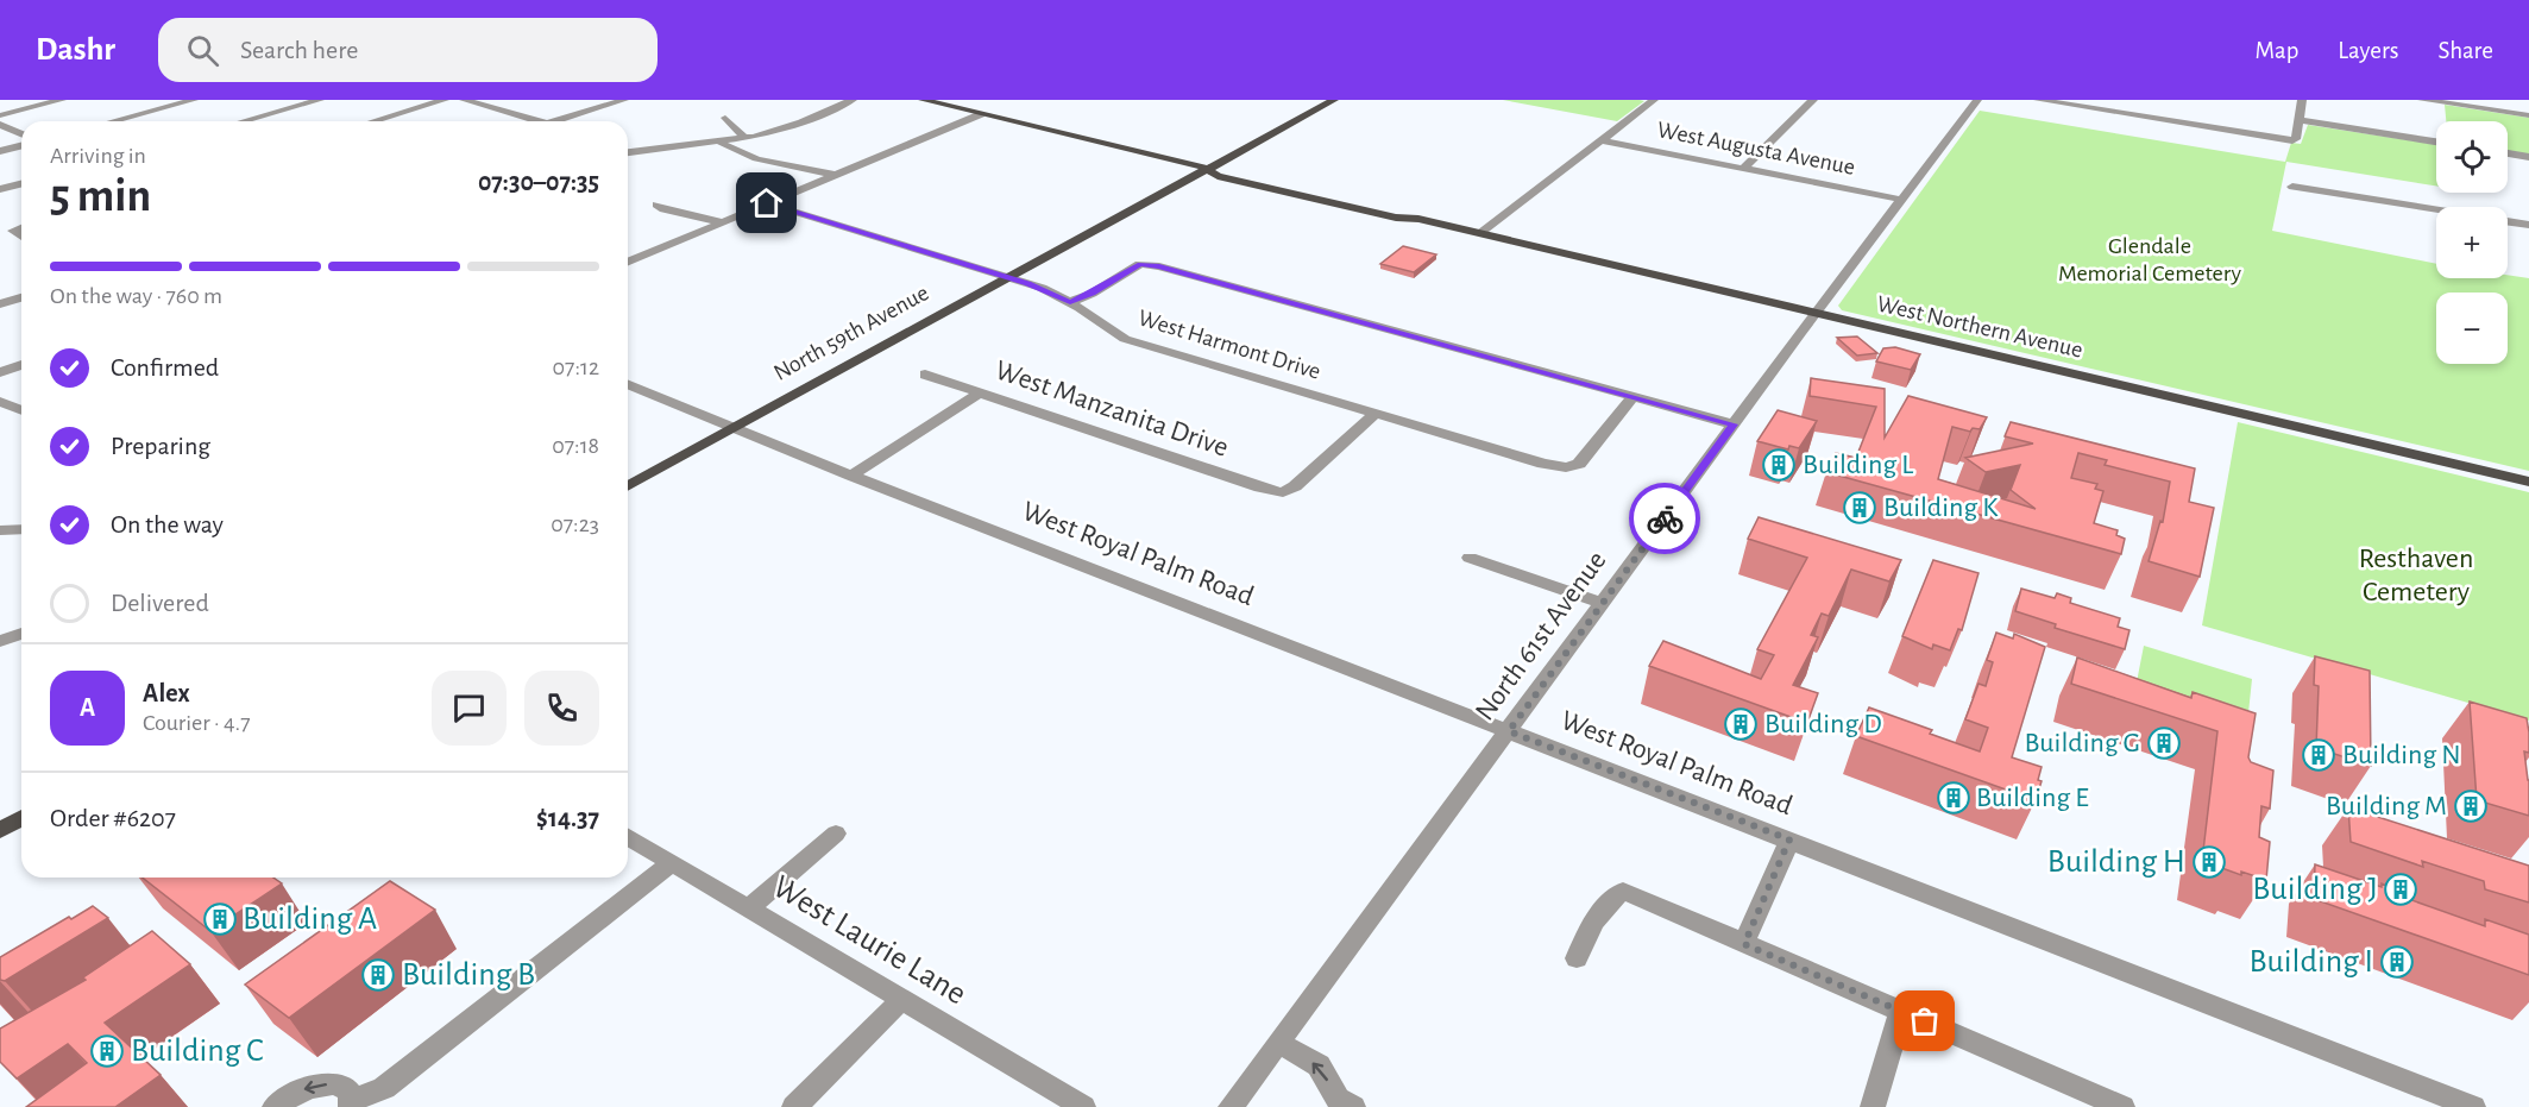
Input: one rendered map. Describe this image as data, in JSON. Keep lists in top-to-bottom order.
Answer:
{
  "streets": {
    "main road": ["West Northern Avenue", "North 59th Avenue"],
    "street": [
      "West Augusta Avenue",
      "West Harmont Drive",
      "West Manzanita Drive",
      "West Royal Palm Road",
      "North 61st Avenue",
      "West Laurie Lane"
    ]
  },
  "crossings": [
    ["West Augusta Avenue", "North 61st Avenue"],
    ["West Northern Avenue", "North 59th Avenue"],
    ["West Northern Avenue", "North 61st Avenue"],
    ["North 59th Avenue", "West Harmont Drive"],
    ["North 59th Avenue", "West Royal Palm Road"],
    ["West Harmont Drive", "West Manzanita Drive"],
    ["West Royal Palm Road", "North 61st Avenue"]
  ],
  "parks": ["Glendale Memorial Cemetery", "Resthaven Cemetery"],
  "places": {
    "building": [
      "Building L",
      "Building K",
      "Building D",
      "Building G",
      "Building N",
      "Building E",
      "Building M",
      "Building H",
      "Building J",
      "Building A",
      "Building I",
      "Building B",
      "Building C"
    ]
  },
  "page": {
    "header": "Dashr",
    "search": "Search here",
    "nav": ["Map", "Layers", "Share"],
    "map_buttons": ["+", "−"],
    "heading": ["5 min", "Arriving in", "07:30–07:35"],
    "panel": [
      "Alex",
      "Courier · 4.7",
      "Order #6207",
      "$14.37"
    ],
    "bar": "On the way · 760 m",
    "list": [
      ["Confirmed", "07:12"],
      ["Preparing", "07:18"],
      ["On the way", "07:23"],
      "Delivered"
    ],
    "round": "A"
  }
}
